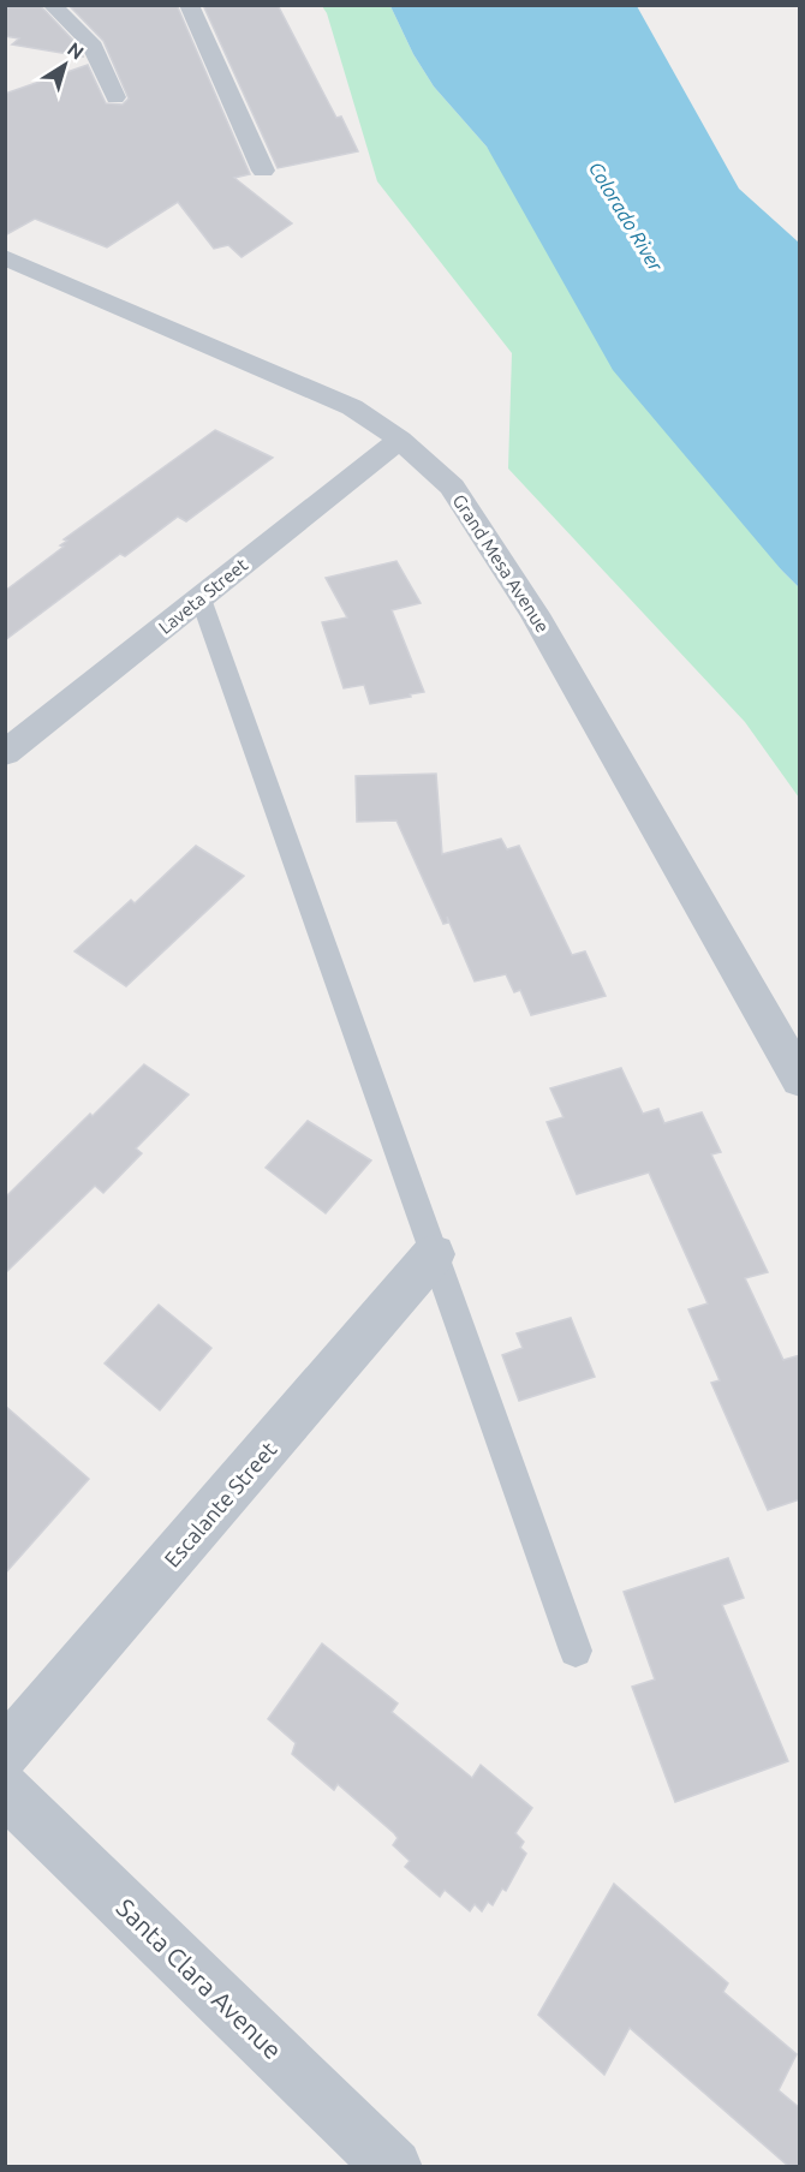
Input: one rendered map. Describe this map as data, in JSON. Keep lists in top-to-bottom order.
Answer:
{
  "streets": {
    "street": [
      "Grand Mesa Avenue",
      "Laveta Street",
      "Escalante Street",
      "Santa Clara Avenue"
    ]
  },
  "crossings": [
    ["Grand Mesa Avenue", "Laveta Street"]
  ],
  "water": ["Colorado River"],
  "north": "top right"
}
